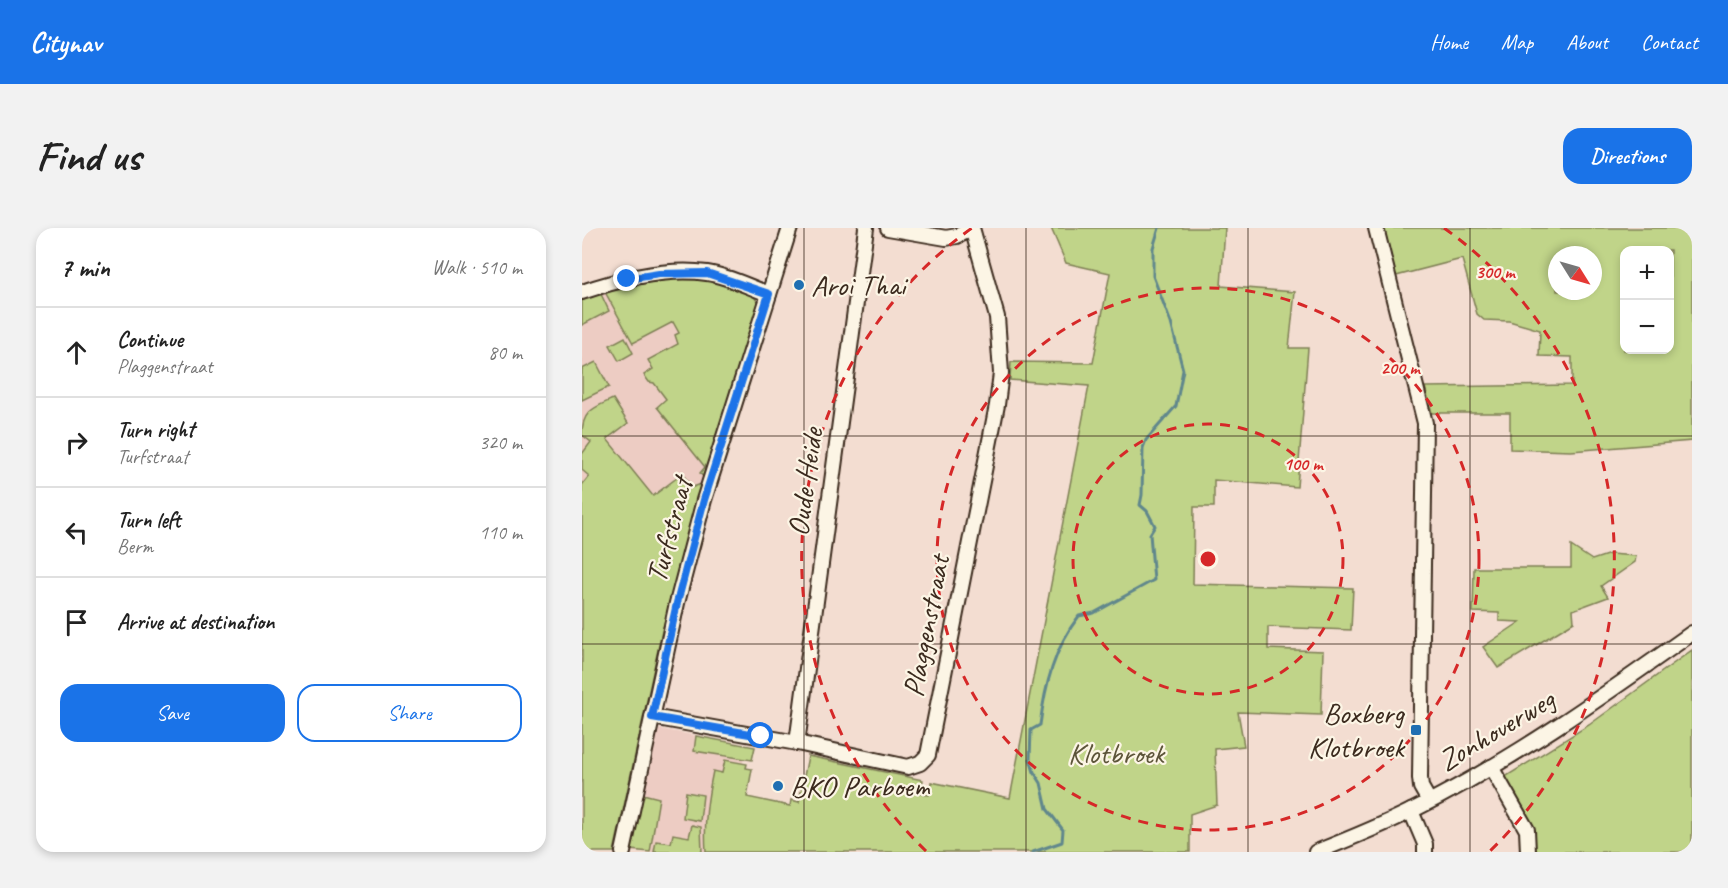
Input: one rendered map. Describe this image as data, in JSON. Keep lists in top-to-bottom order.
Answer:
{
  "streets": {
    "street": [
      "Oude Heide",
      "Turfstraat",
      "Plaggenstraat",
      "Zonhoverweg"
    ]
  },
  "crossings": [
    ["Oude Heide", "Plaggenstraat"],
    ["Turfstraat", "Plaggenstraat"]
  ],
  "parks": ["Klotbroek"],
  "places": {
    "other": ["Aroi Thai", "BKO Parboem"],
    "transit": ["Boxberg Klotbroek"]
  },
  "north": "bottom right",
  "page": {
    "header": "Citynav",
    "nav": [
      "Home",
      "Map",
      "About",
      "Contact"
    ],
    "buttons": [
      "Directions",
      ["Save", "Share"]
    ],
    "title": "Find us",
    "heading": ["7 min", "Walk · 510 m"],
    "map_buttons": ["+", "−"],
    "list": [
      ["Continue", "Plaggenstraat", "80 m"],
      ["Turn right", "Turfstraat", "320 m"],
      ["Turn left", "Berm", "110 m"],
      "Arrive at destination"
    ]
  },
  "rings": ["300 m", "200 m", "100 m"]
}
